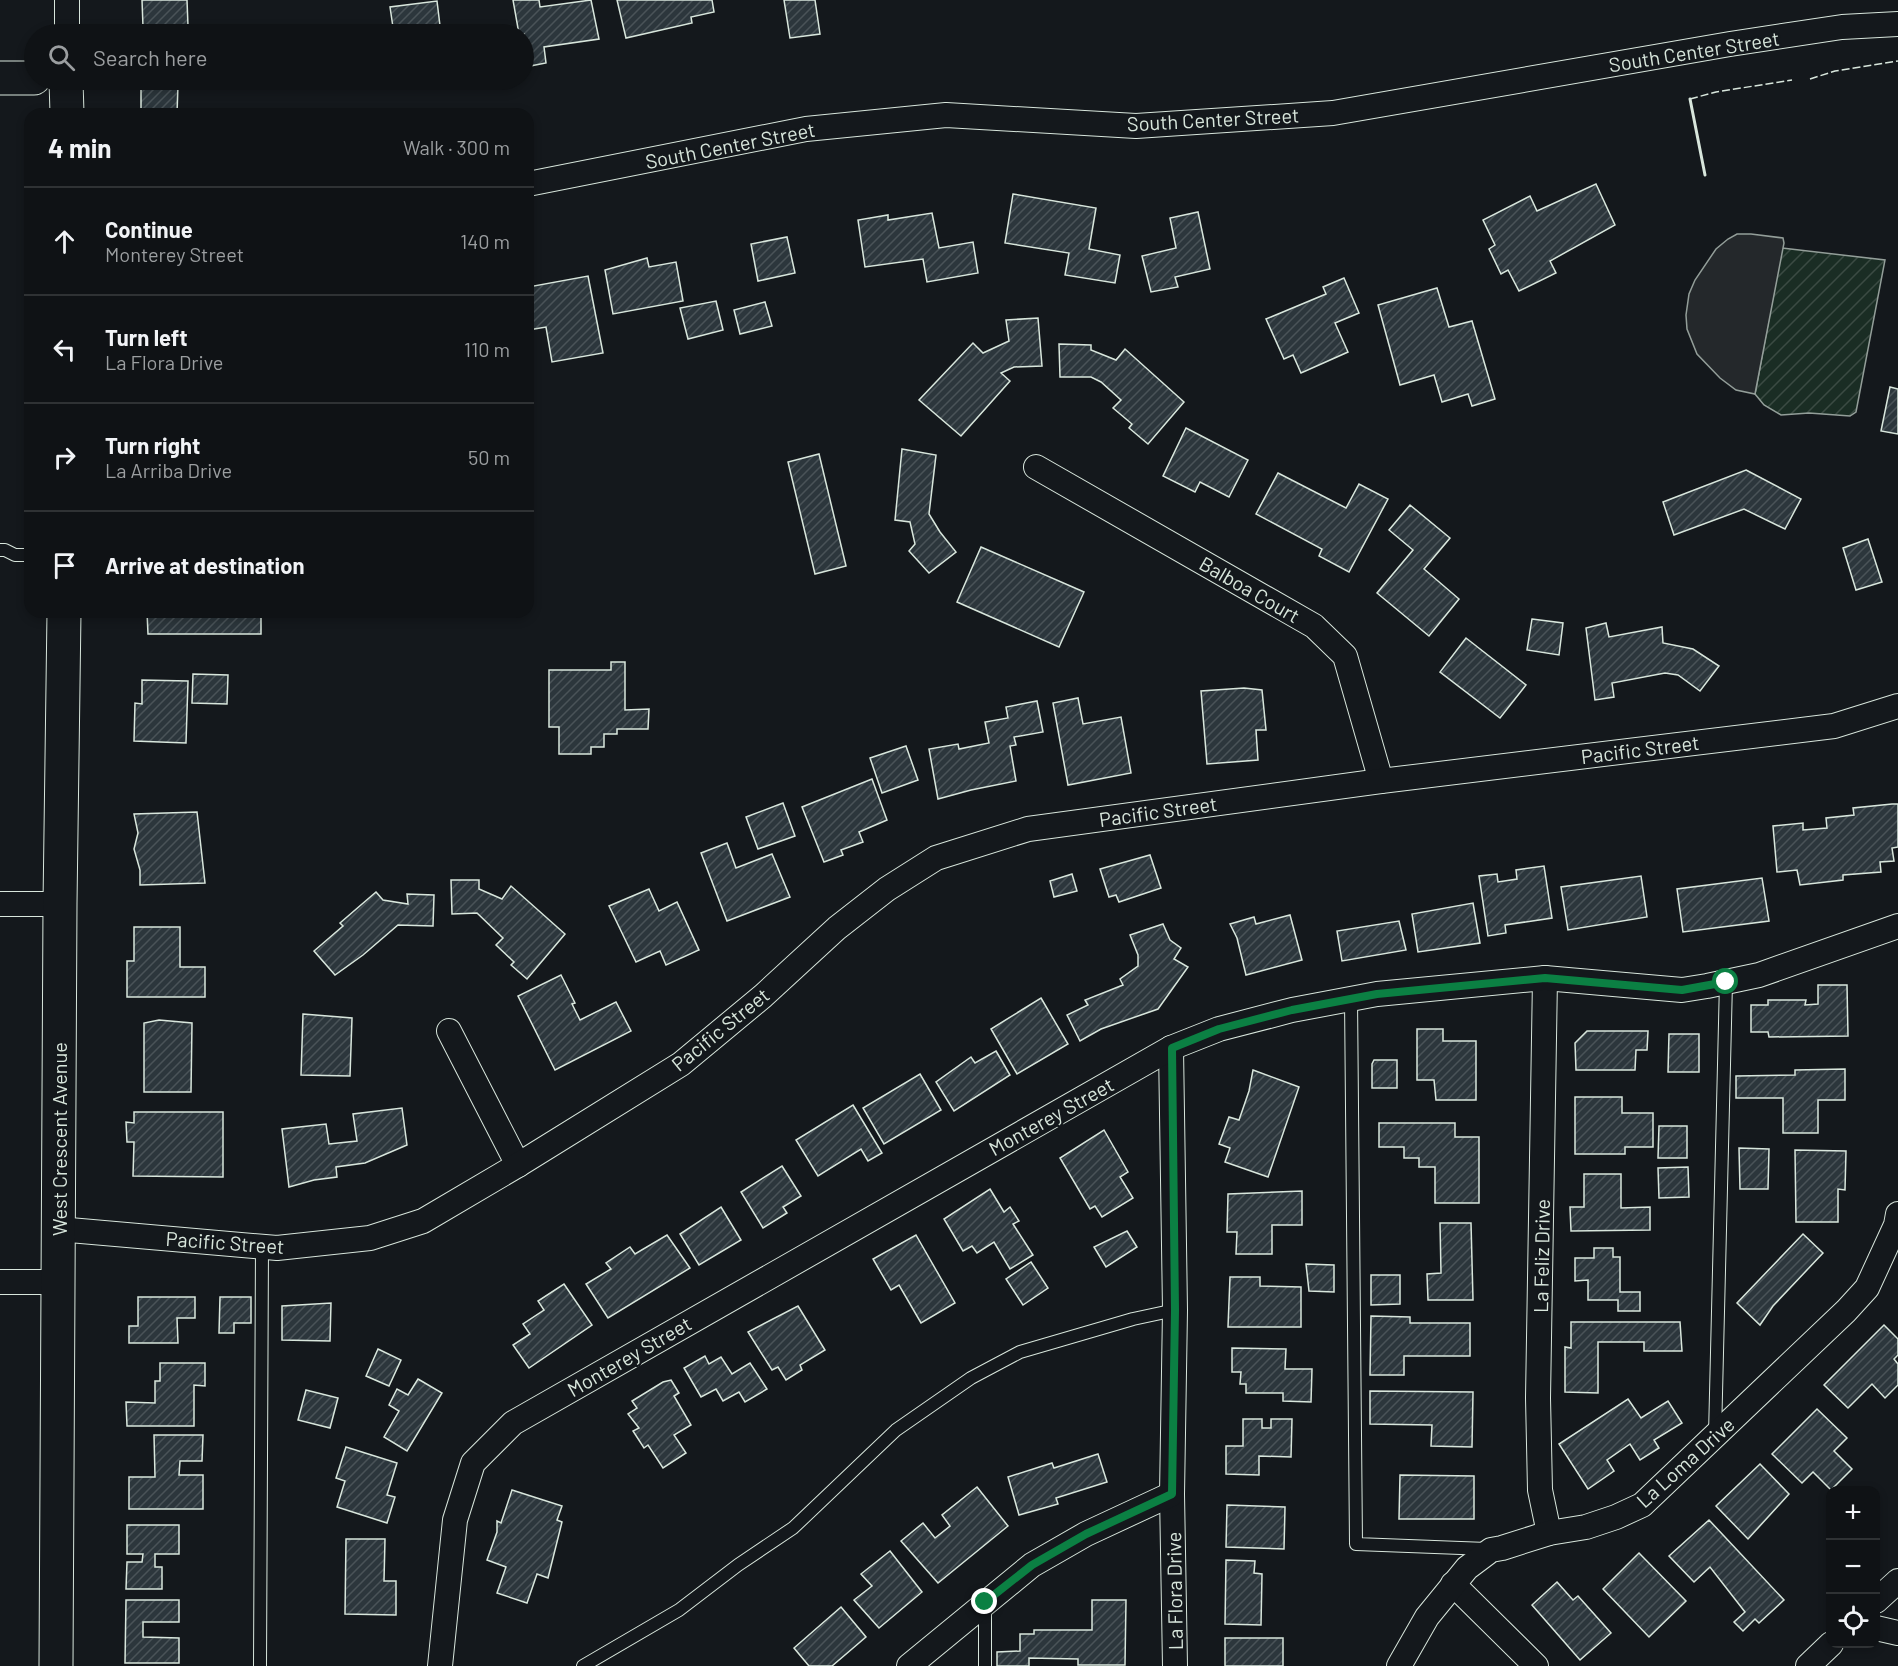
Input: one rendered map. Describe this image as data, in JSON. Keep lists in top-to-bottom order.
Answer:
{
  "streets": {
    "street": [
      "South Center Street",
      "Balboa Court",
      "Pacific Street",
      "Monterey Street",
      "West Crescent Avenue",
      "La Feliz Drive",
      "La Loma Drive",
      "La Flora Drive"
    ]
  },
  "crossings": [
    ["Balboa Court", "Pacific Street"],
    ["Pacific Street", "West Crescent Avenue"],
    ["Monterey Street", "La Feliz Drive"],
    ["Monterey Street", "La Flora Drive"],
    ["La Feliz Drive", "La Loma Drive"]
  ],
  "page": {
    "search": "Search here",
    "heading": ["4 min", "Walk · 300 m"],
    "list": [
      ["Continue", "Monterey Street", "140 m"],
      ["Turn left", "La Flora Drive", "110 m"],
      ["Turn right", "La Arriba Drive", "50 m"],
      "Arrive at destination"
    ],
    "map_buttons": ["+", "−"]
  }
}
